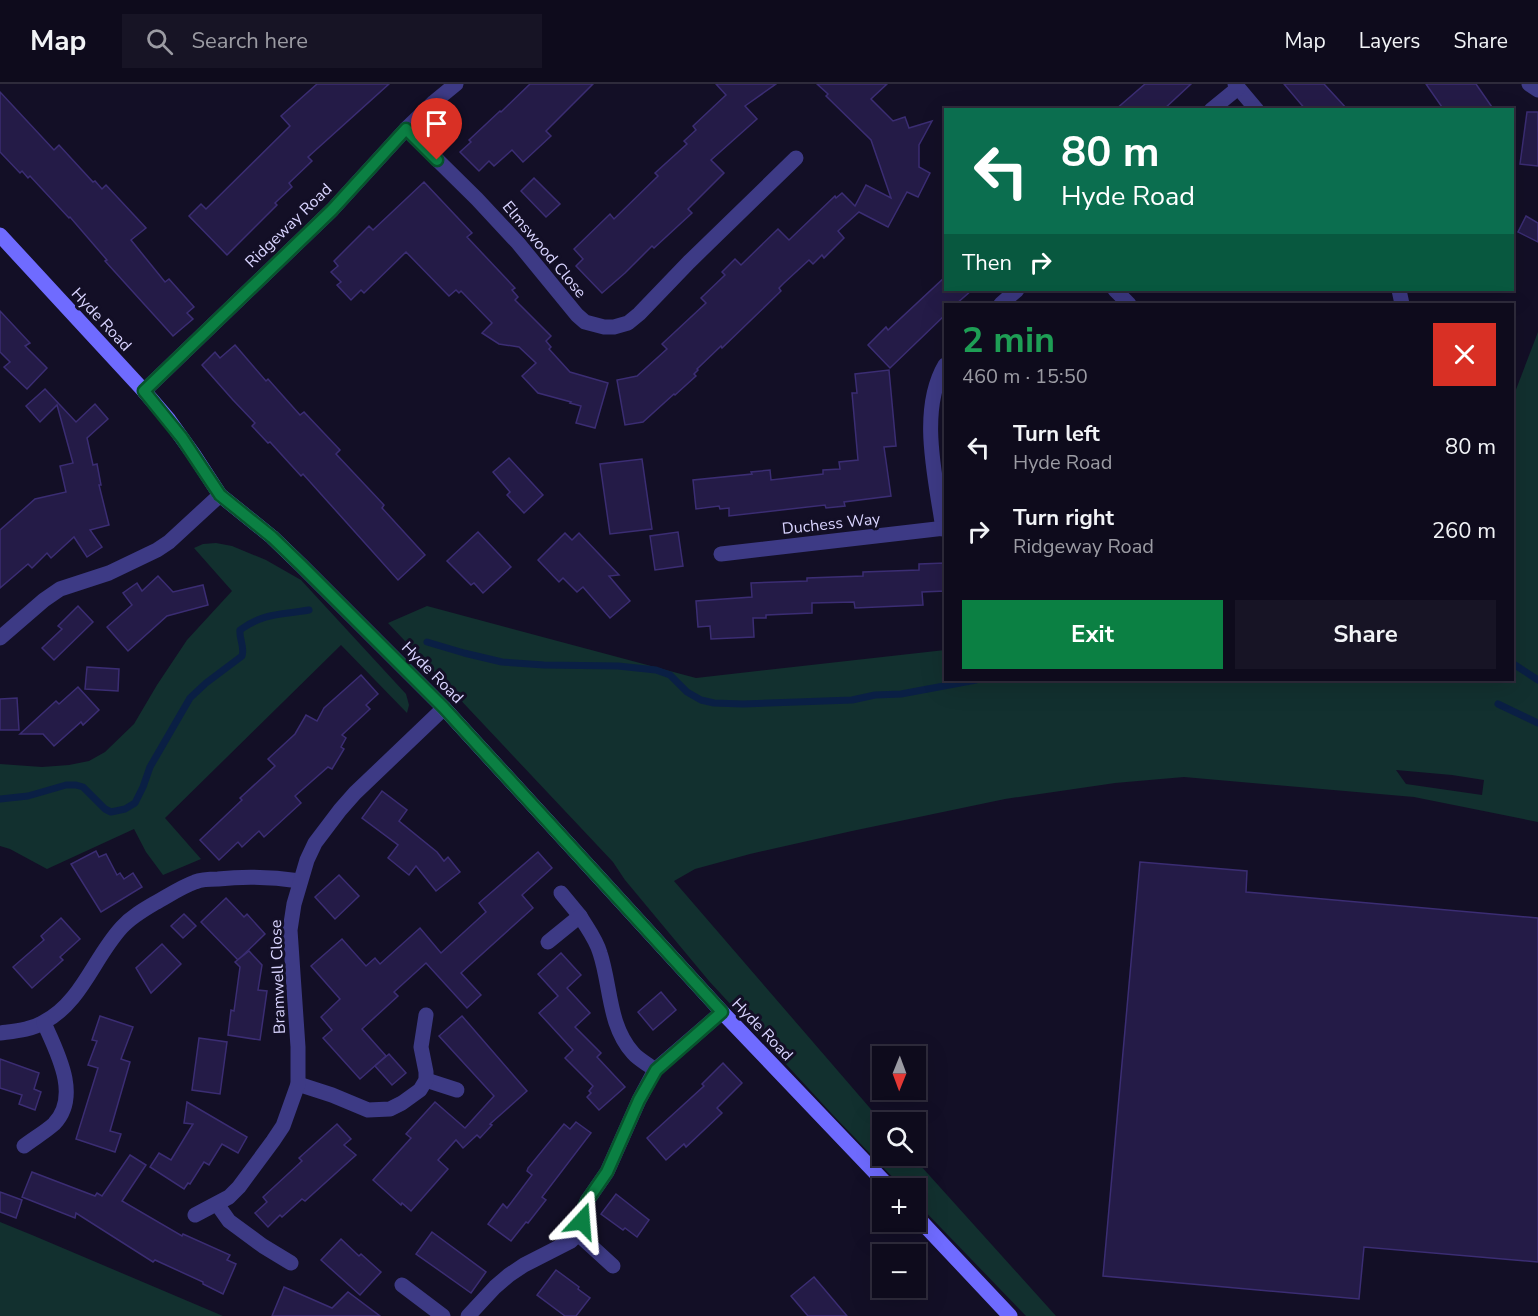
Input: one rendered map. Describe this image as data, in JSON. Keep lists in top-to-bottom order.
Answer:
{
  "streets": {
    "main road": ["Hyde Road"],
    "street": [
      "Ridgeway Road",
      "Elmswood Close",
      "Duchess Way",
      "Bramwell Close"
    ]
  },
  "crossings": [
    ["Ridgeway Road", "Elmswood Close"],
    ["Ridgeway Road", "Hyde Road"],
    ["Hyde Road", "Bramwell Close"]
  ],
  "north": "bottom",
  "page": {
    "header": "Map",
    "search": "Search here",
    "nav": ["Map", "Layers", "Share"],
    "turn": ["80 m", "Hyde Road"],
    "then": "Then",
    "heading": ["2 min", "460 m · 15:50"],
    "list": [
      {
        "name": "Turn left",
        "note": "Hyde Road",
        "value": "80 m"
      },
      {
        "name": "Turn right",
        "note": "Ridgeway Road",
        "value": "260 m"
      }
    ],
    "buttons": ["Exit", "Share"],
    "map_buttons": ["+", "−"]
  }
}
